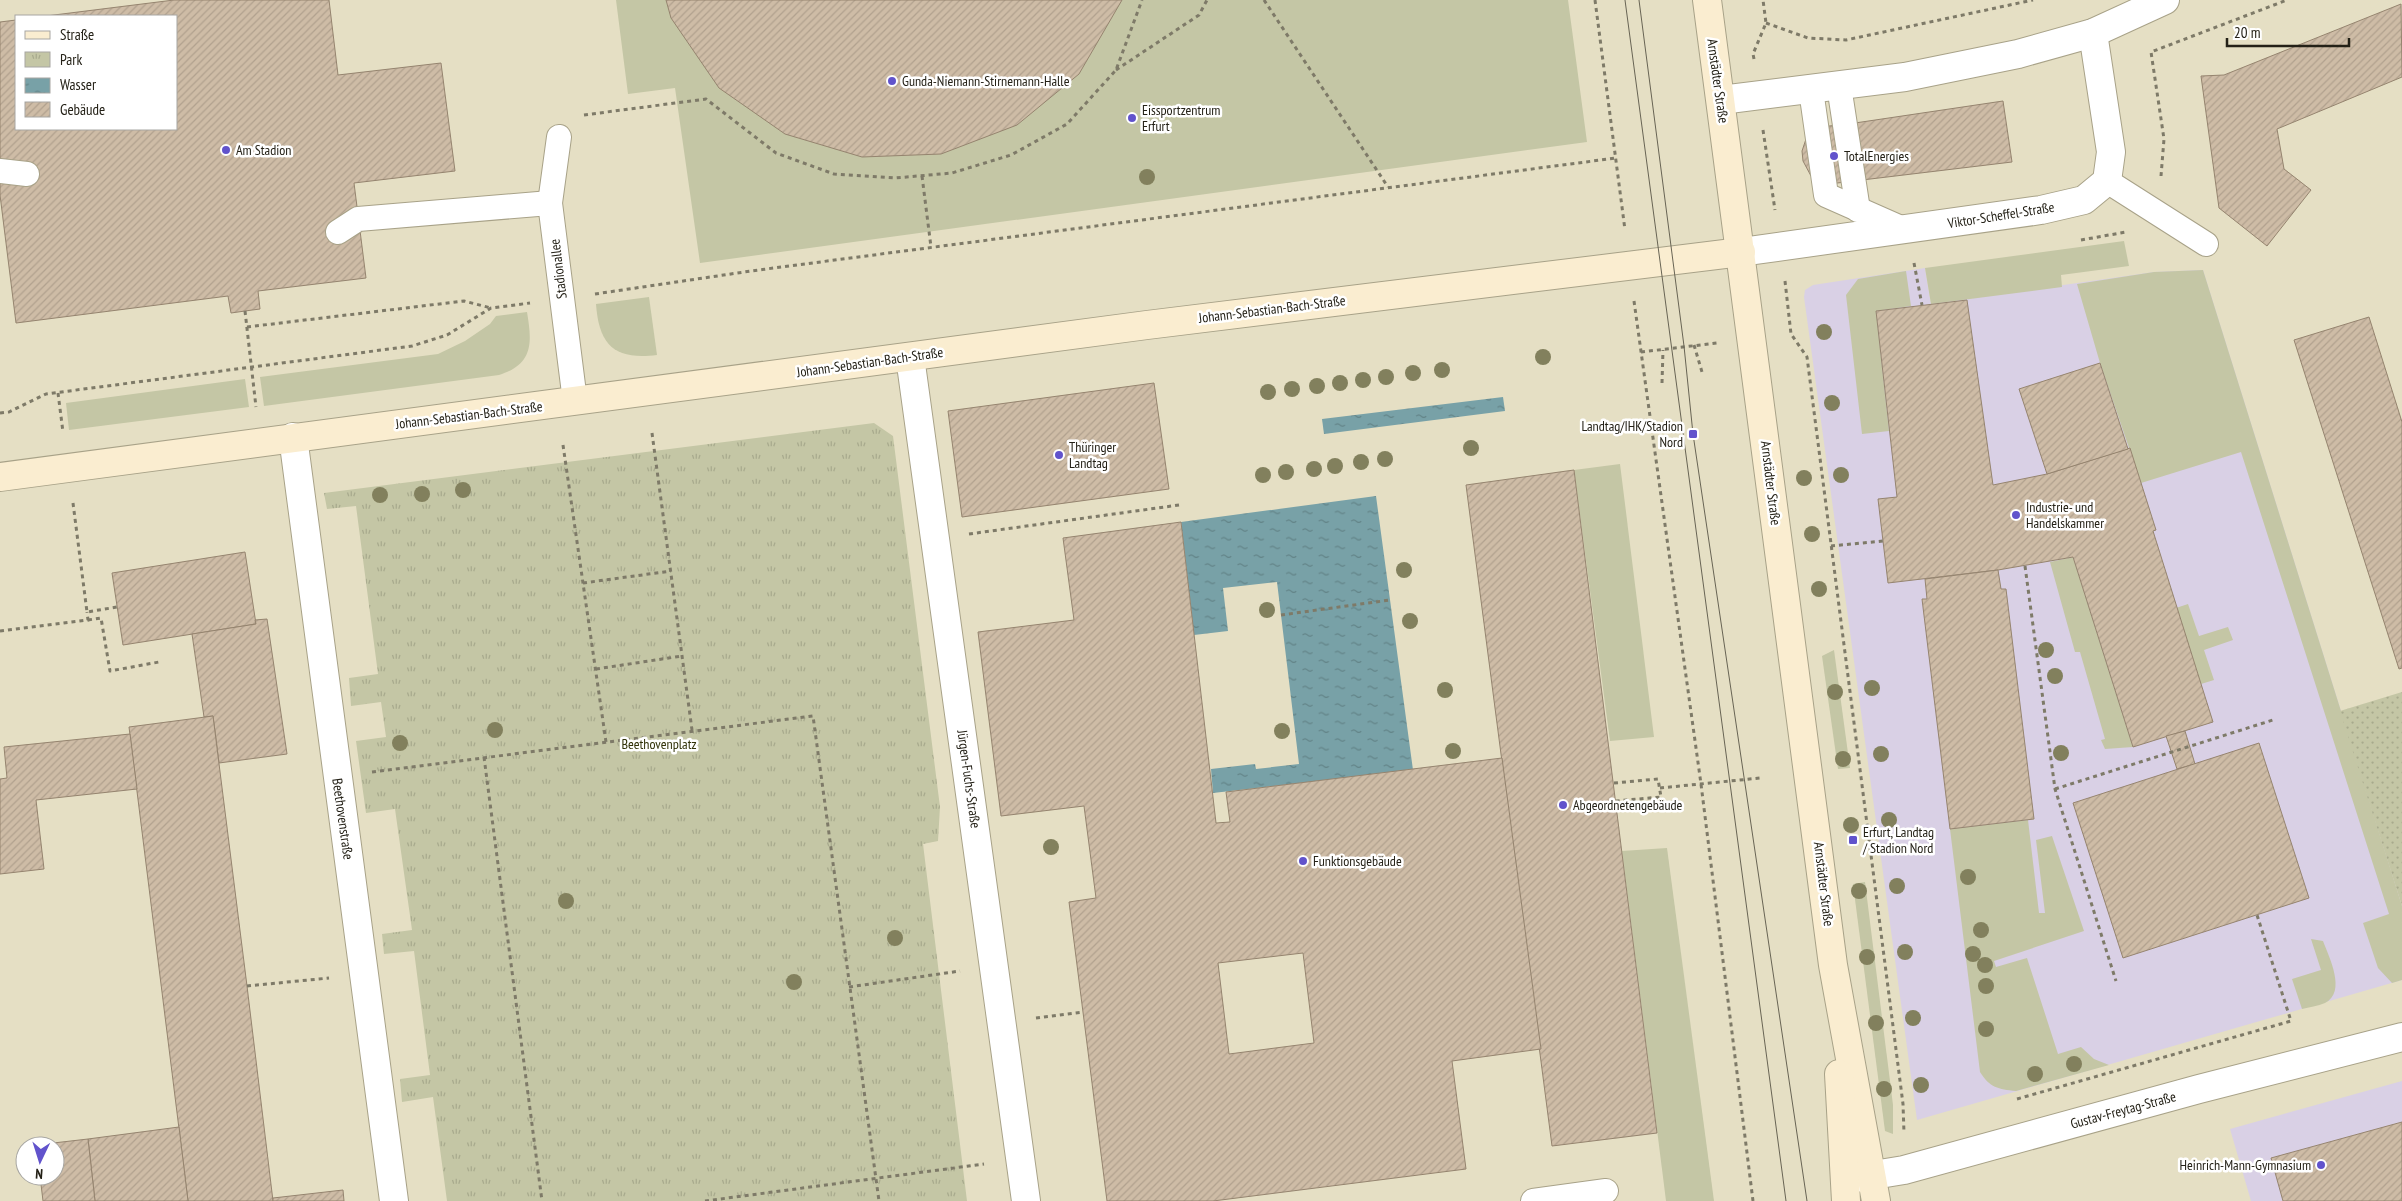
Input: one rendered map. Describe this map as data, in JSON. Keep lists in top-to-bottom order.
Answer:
{
  "streets": {
    "street": [
      "Arnstädter Straße",
      "Viktor-Scheffel-Straße",
      "Johann-Sebastian-Bach-Straße",
      "Jürgen-Fuchs-Straße",
      "Beethovenstraße",
      "Gustav-Freytag-Straße"
    ],
    "lane": ["Stadionallee"]
  },
  "crossings": [
    ["Arnstädter Straße", "Viktor-Scheffel-Straße"],
    ["Arnstädter Straße", "Johann-Sebastian-Bach-Straße"],
    ["Arnstädter Straße", "Gustav-Freytag-Straße"],
    ["Viktor-Scheffel-Straße", "Johann-Sebastian-Bach-Straße"],
    ["Stadionallee", "Johann-Sebastian-Bach-Straße"],
    ["Johann-Sebastian-Bach-Straße", "Jürgen-Fuchs-Straße"],
    ["Johann-Sebastian-Bach-Straße", "Beethovenstraße"]
  ],
  "parks": ["Beethovenplatz"],
  "places": {
    "other": [
      "Gunda-Niemann-Stirnemann-Halle",
      "Eissportzentrum Erfurt",
      "Am Stadion",
      "TotalEnergies",
      "Thüringer Landtag",
      "Industrie- und Handelskammer",
      "Abgeordnetengebäude",
      "Funktionsgebäude",
      "Heinrich-Mann-Gymnasium"
    ],
    "transit": ["Landtag/IHK/Stadion Nord", "Erfurt, Landtag / Stadion Nord"]
  },
  "legend": [
    "Straße",
    "Park",
    "Wasser",
    "Gebäude"
  ],
  "scale_bar": "20 m",
  "north": "bottom"
}
